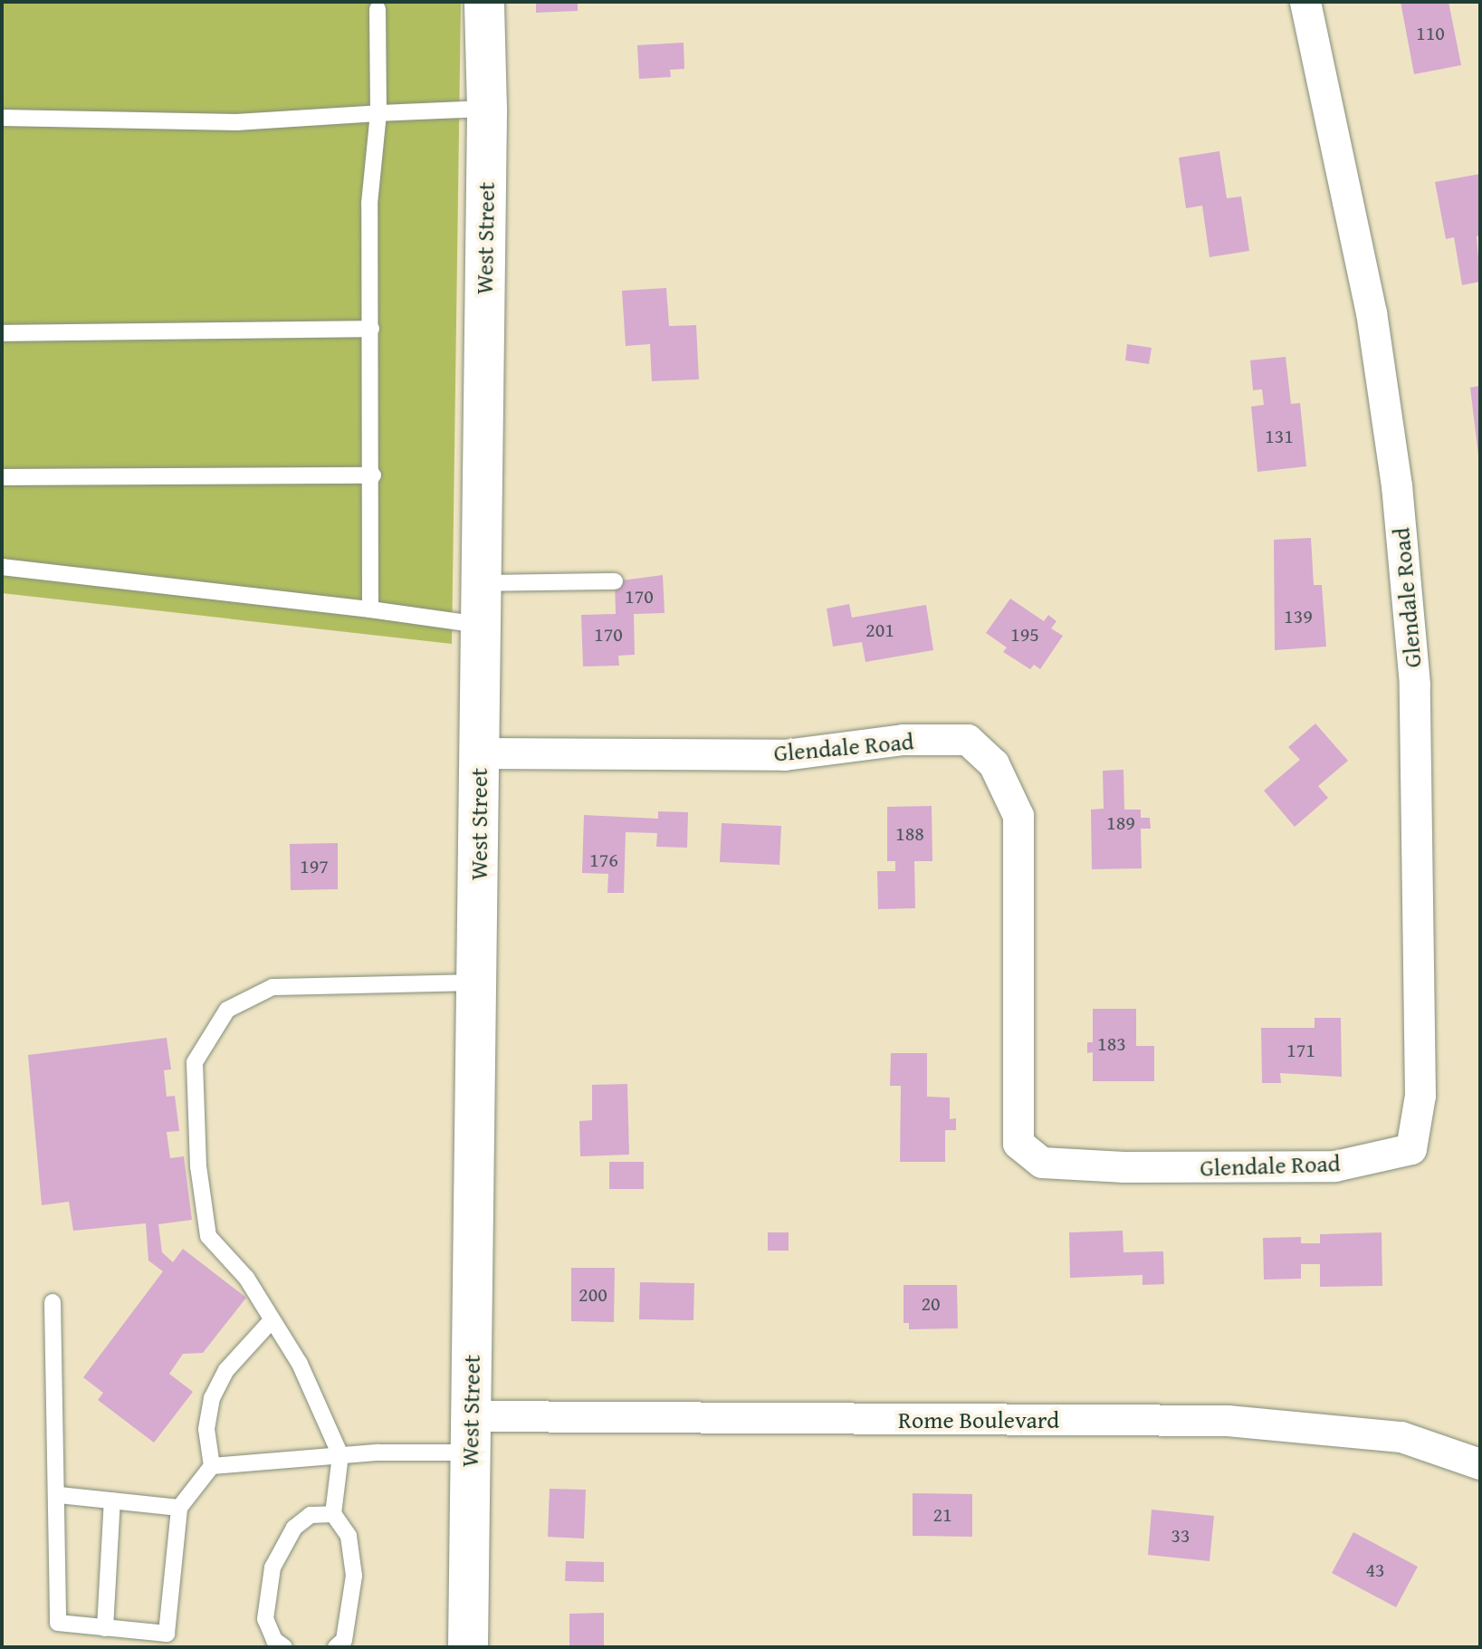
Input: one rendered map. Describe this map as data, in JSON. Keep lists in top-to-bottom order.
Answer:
{
  "streets": {
    "main road": ["West Street"],
    "street": ["Glendale Road", "Rome Boulevard"]
  },
  "crossings": [
    ["West Street", "Glendale Road"],
    ["West Street", "Rome Boulevard"]
  ],
  "house_numbers": [
    "110",
    "131",
    "170",
    "139",
    "201",
    "170",
    "195",
    "189",
    "188",
    "176",
    "197",
    "183",
    "171",
    "200",
    "20",
    "21",
    "33",
    "43"
  ]
}
